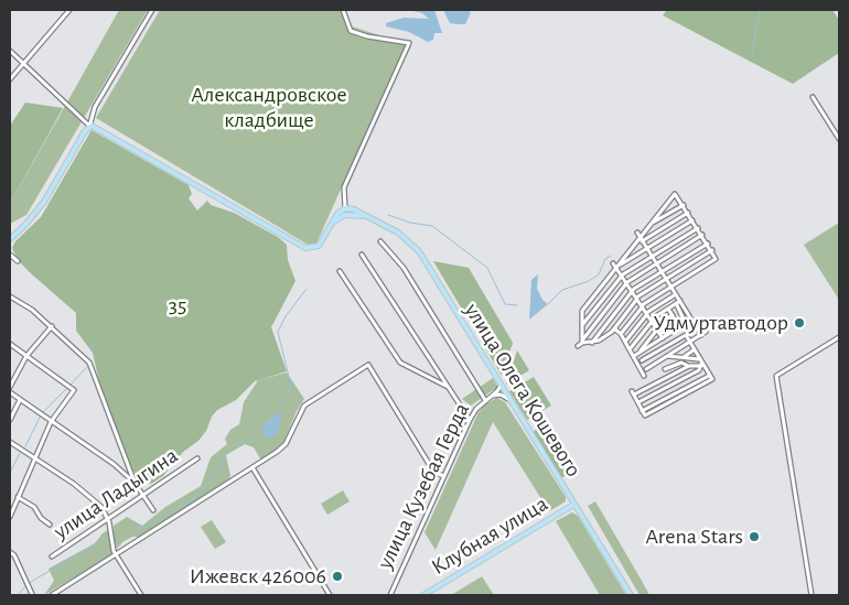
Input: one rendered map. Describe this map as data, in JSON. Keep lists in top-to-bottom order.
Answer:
{
  "streets": {
    "main road": ["улица Олега Кошевого", "Клубная улица"],
    "street": ["улица Кузебая Герда", "улица Ладыгина"]
  },
  "crossings": [
    ["улица Олега Кошевого", "улица Кузебая Герда"],
    ["улица Олега Кошевого", "Клубная улица"]
  ],
  "parks": ["Александровское кладбище", "35"],
  "places": ["Удмуртавтодор", "Arena Stars", "Ижевск 426006"]
}
